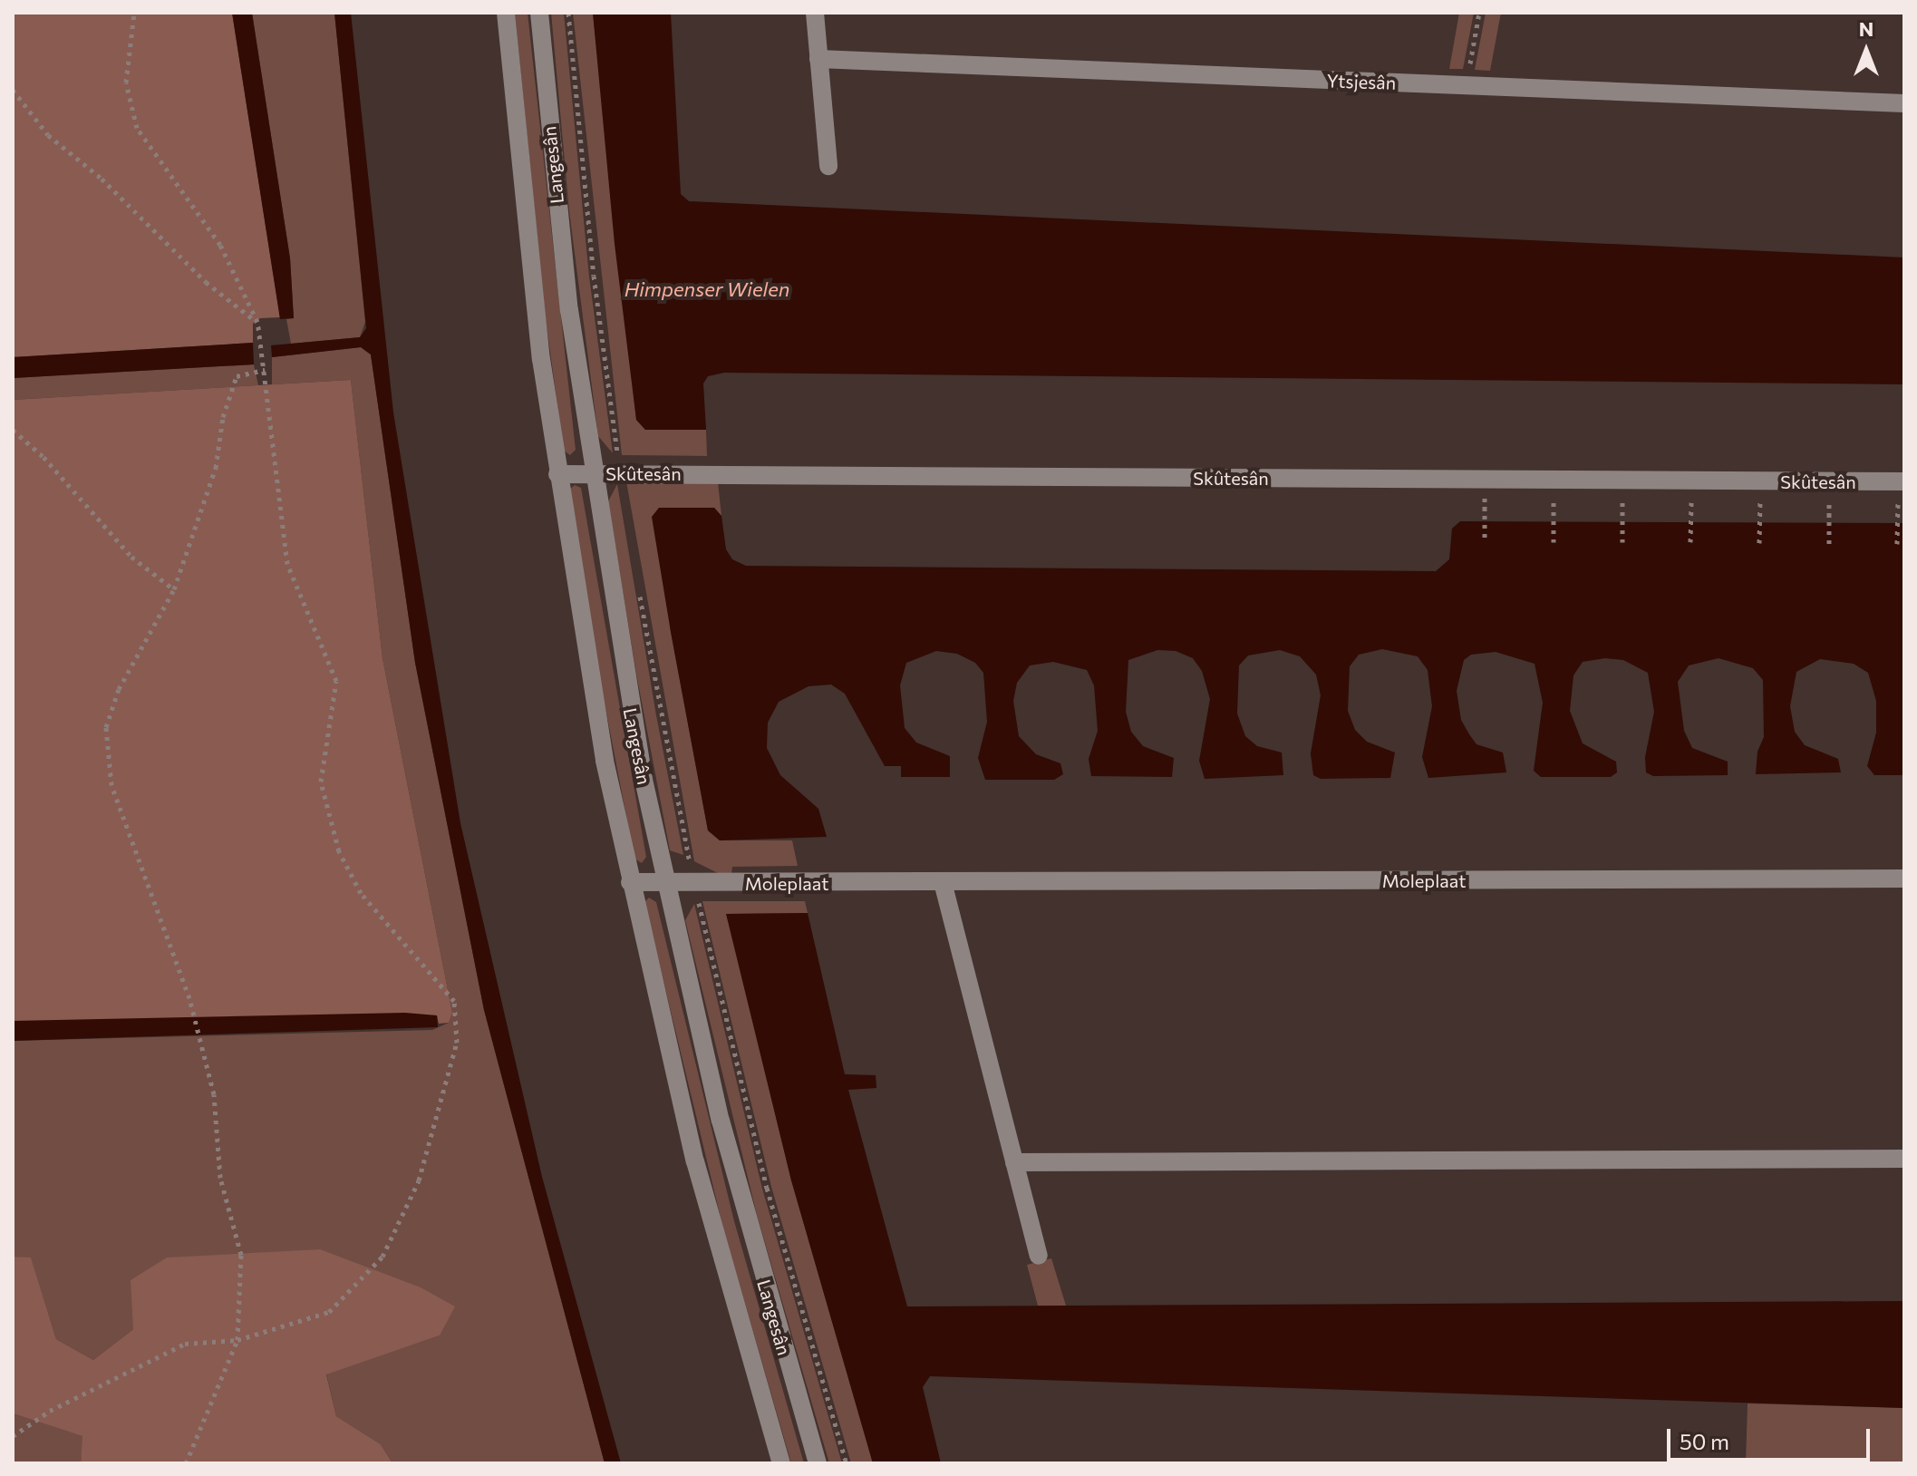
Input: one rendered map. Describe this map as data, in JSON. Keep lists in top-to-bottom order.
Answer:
{
  "streets": {
    "street": [
      "Ytsjesân",
      "Langesân",
      "Skûtesân",
      "Moleplaat"
    ]
  },
  "crossings": [
    ["Langesân", "Skûtesân"],
    ["Langesân", "Moleplaat"]
  ],
  "water": ["Himpenser Wielen"],
  "scale_bar": "50 m",
  "north": "top"
}
